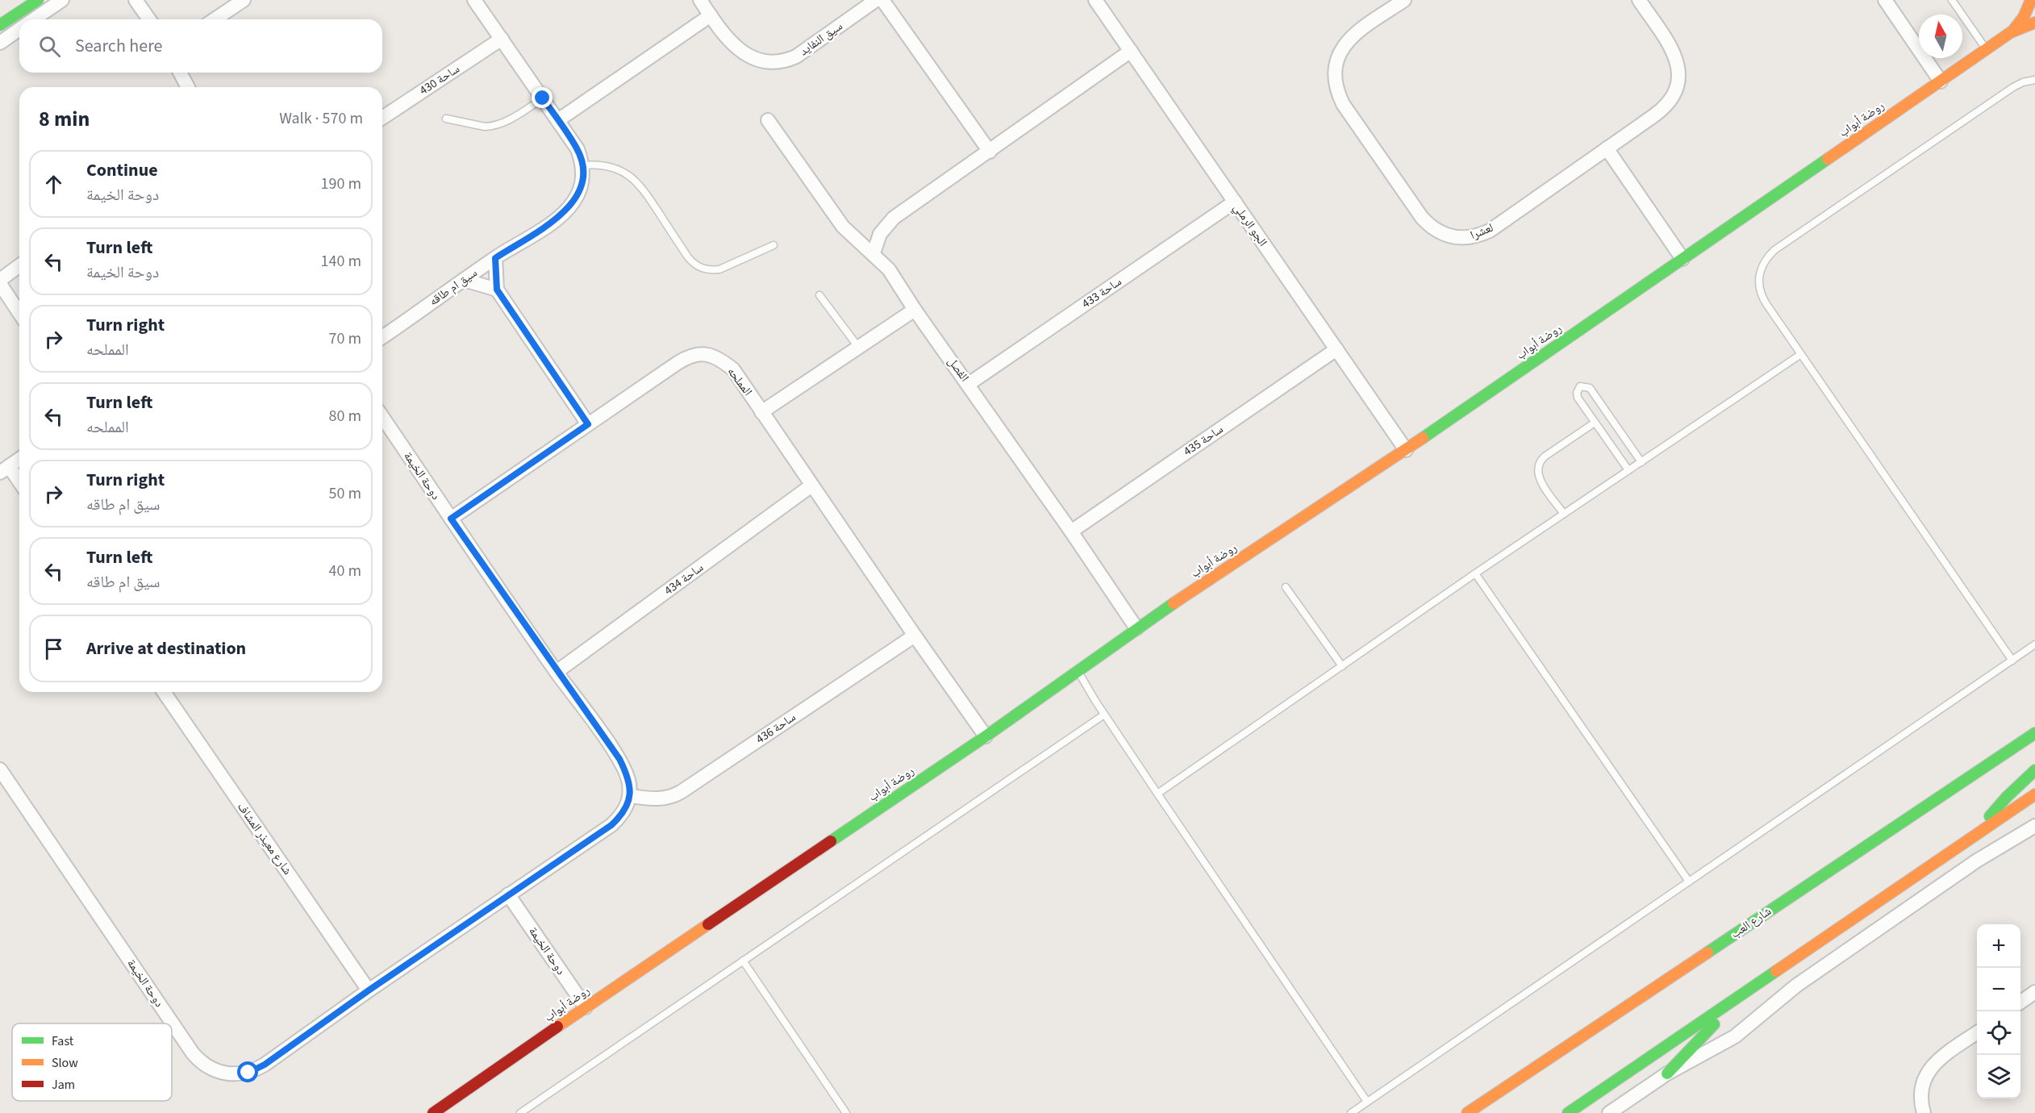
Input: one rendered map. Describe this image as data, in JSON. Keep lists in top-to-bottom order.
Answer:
{
  "streets": {
    "street": [
      "سيق النفايد",
      "ساحة 430",
      "روضة أبواب",
      "الجو الرملي",
      "لعشرا",
      "سيق ام طاقه",
      "ساحة 433",
      "الفصل",
      "المملحه",
      "ساحة 435",
      "دوحة الخيمة",
      "ساحة 434",
      "ساحة 436",
      "شارع معيذر المشاف",
      "شارع العب"
    ]
  },
  "crossings": [
    ["روضة أبواب", "الجو الرملي"],
    ["روضة أبواب", "الفصل"],
    ["روضة أبواب", "المملحه"],
    ["روضة أبواب", "دوحة الخيمة"],
    ["الجو الرملي", "ساحة 433"],
    ["الجو الرملي", "ساحة 435"],
    ["ساحة 433", "الفصل"],
    ["الفصل", "ساحة 435"],
    ["المملحه", "دوحة الخيمة"],
    ["المملحه", "ساحة 434"],
    ["المملحه", "ساحة 436"],
    ["دوحة الخيمة", "ساحة 434"],
    ["دوحة الخيمة", "ساحة 436"],
    ["دوحة الخيمة", "شارع معيذر المشاف"]
  ],
  "legend": ["Fast", "Slow", "Jam"],
  "north": "top",
  "page": {
    "search": "Search here",
    "heading": ["8 min", "Walk · 570 m"],
    "list": [
      ["Continue", "دوحة الخيمة", "190 m"],
      ["Turn left", "دوحة الخيمة", "140 m"],
      ["Turn right", "المملحه", "70 m"],
      ["Turn left", "المملحه", "80 m"],
      ["Turn right", "سيق ام طاقه", "50 m"],
      ["Turn left", "سيق ام طاقه", "40 m"],
      "Arrive at destination"
    ],
    "map_buttons": ["+", "−"]
  }
}
